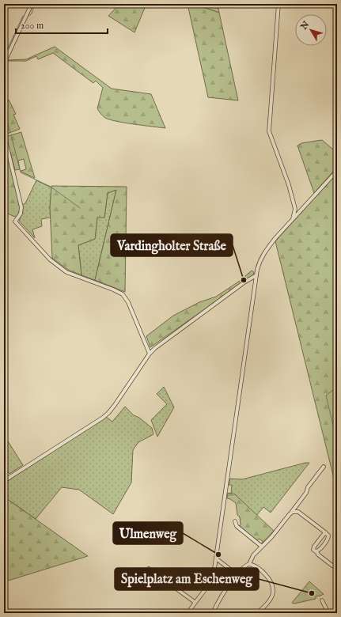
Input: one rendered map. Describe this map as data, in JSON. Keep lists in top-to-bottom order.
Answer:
{
  "places": ["Vardingholter Straße", "Ulmenweg", "Spielplatz am Eschenweg"],
  "scale_bar": "200 m",
  "north": "top left"
}
